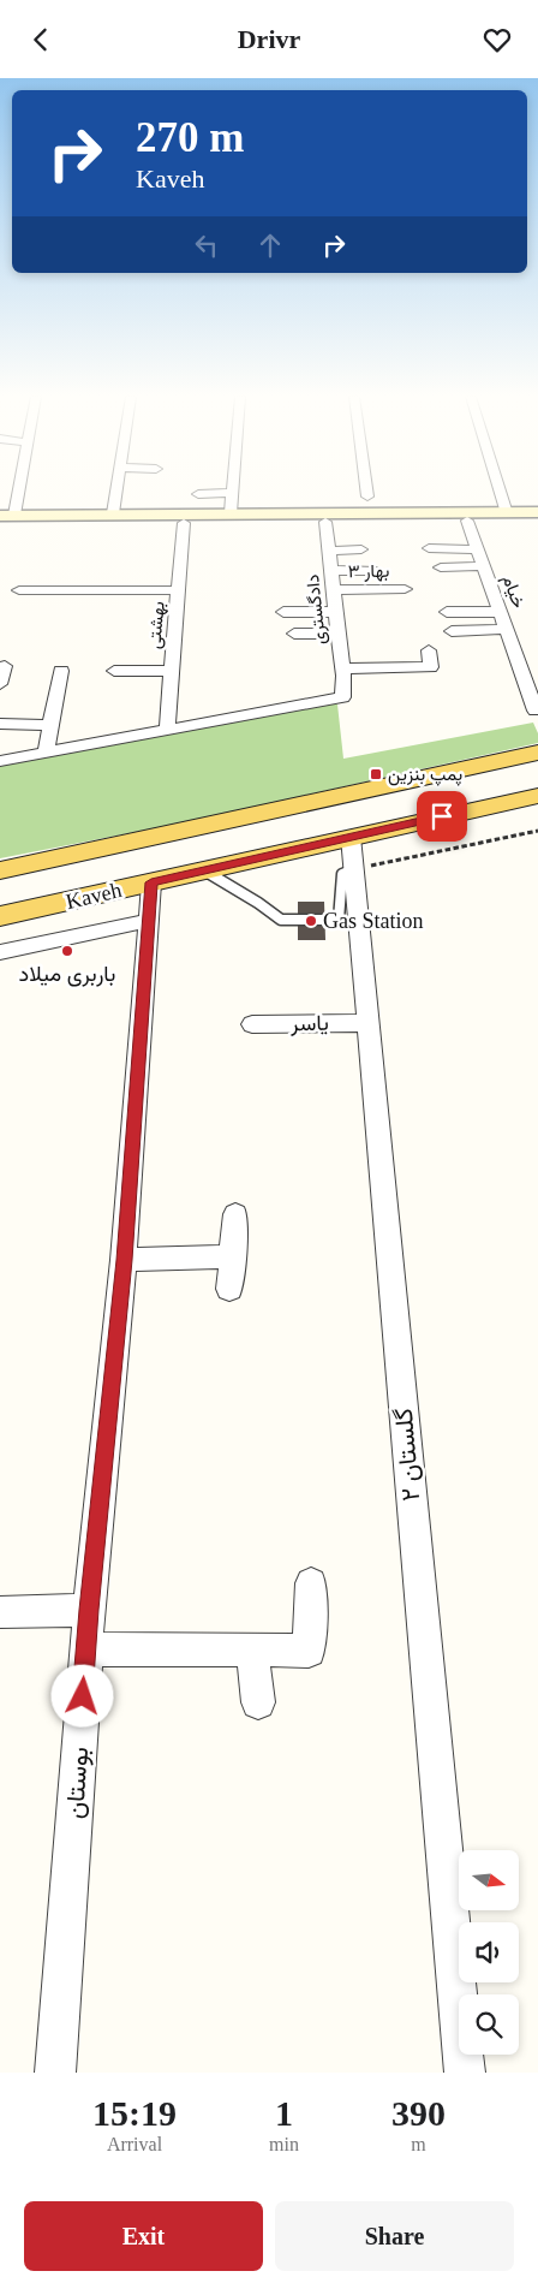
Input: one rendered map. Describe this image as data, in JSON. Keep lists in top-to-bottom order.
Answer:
{
  "streets": {
    "main road": ["Kaveh"],
    "street": [
      "بهار ۳",
      "خیام",
      "دادگستری",
      "بهشتی",
      "یاسر",
      "گلستان ۲",
      "بوستان"
    ]
  },
  "crossings": [
    ["بهار ۳", "دادگستری"],
    ["Kaveh", "گلستان ۲"],
    ["Kaveh", "بوستان"],
    ["یاسر", "گلستان ۲"]
  ],
  "places": {
    "transit": ["پمپ بنزین"],
    "other": ["Gas Station", "باربری میلاد"]
  },
  "north": "right",
  "page": {
    "header": "Drivr",
    "turn": ["270 m", "Kaveh"],
    "eta": [
      "15:19",
      "Arrival",
      "1",
      "min",
      "390",
      "m"
    ],
    "buttons": ["Exit", "Share"]
  }
}
